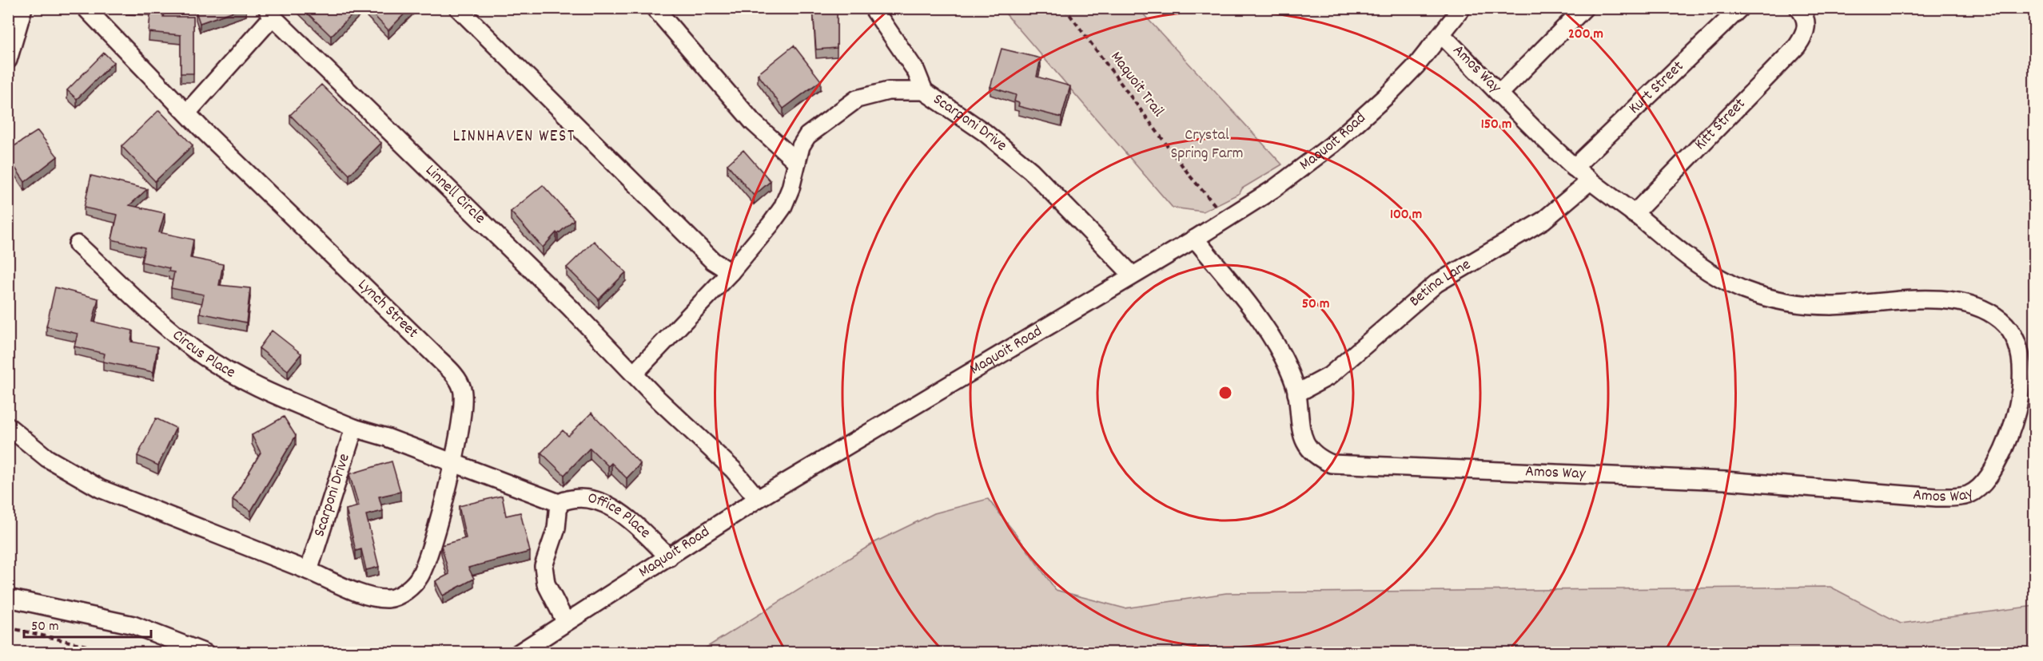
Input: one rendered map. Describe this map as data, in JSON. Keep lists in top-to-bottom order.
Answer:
{
  "streets": {
    "street": [
      "Amos Way",
      "Kurt Street",
      "Scarponi Drive",
      "Kitt Street",
      "Maquoit Road",
      "Linnell Circle",
      "Betina Lane",
      "Lynch Street",
      "Circus Place",
      "Office Place"
    ],
    "path": ["Maquoit Trail"]
  },
  "crossings": [
    ["Amos Way", "Kurt Street"],
    ["Amos Way", "Kitt Street"],
    ["Amos Way", "Maquoit Road"],
    ["Amos Way", "Betina Lane"],
    ["Maquoit Trail", "Maquoit Road"],
    ["Scarponi Drive", "Maquoit Road"],
    ["Scarponi Drive", "Lynch Street"],
    ["Scarponi Drive", "Circus Place"],
    ["Maquoit Road", "Linnell Circle"],
    ["Maquoit Road", "Office Place"],
    ["Linnell Circle", "Lynch Street"]
  ],
  "districts": ["LINNHAVEN WEST"],
  "parks": ["Crystal Spring Farm"],
  "scale_bar": "50 m",
  "rings": [
    "200 m",
    "150 m",
    "100 m",
    "50 m"
  ]
}
